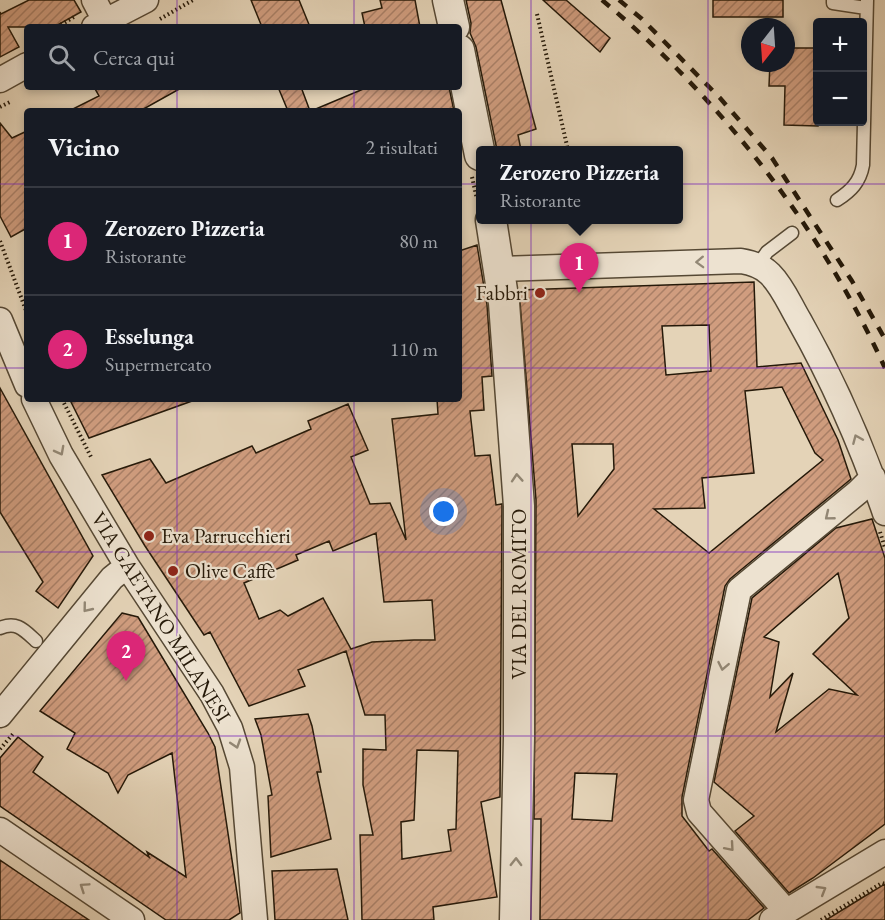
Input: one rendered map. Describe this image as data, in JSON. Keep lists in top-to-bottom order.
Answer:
{
  "streets": {
    "street": ["VIA DEL ROMITO", "VIA GAETANO MILANESI"]
  },
  "one_way": ["VIA DEL ROMITO", "VIA GAETANO MILANESI"],
  "places": ["Fabbri", "Eva Parrucchieri", "Olive Caffè"],
  "north": "bottom",
  "page": {
    "map_buttons": ["+", "−"],
    "search": "Cerca qui",
    "heading": ["Vicino", "2 risultati"],
    "popup": ["Zerozero Pizzeria", "Ristorante"],
    "list": [
      {
        "mark": "1",
        "name": "Zerozero Pizzeria",
        "note": "Ristorante",
        "value": "80 m"
      },
      {
        "mark": "2",
        "name": "Esselunga",
        "note": "Supermercato",
        "value": "110 m"
      }
    ],
    "pins": ["1", "2"]
  }
}
